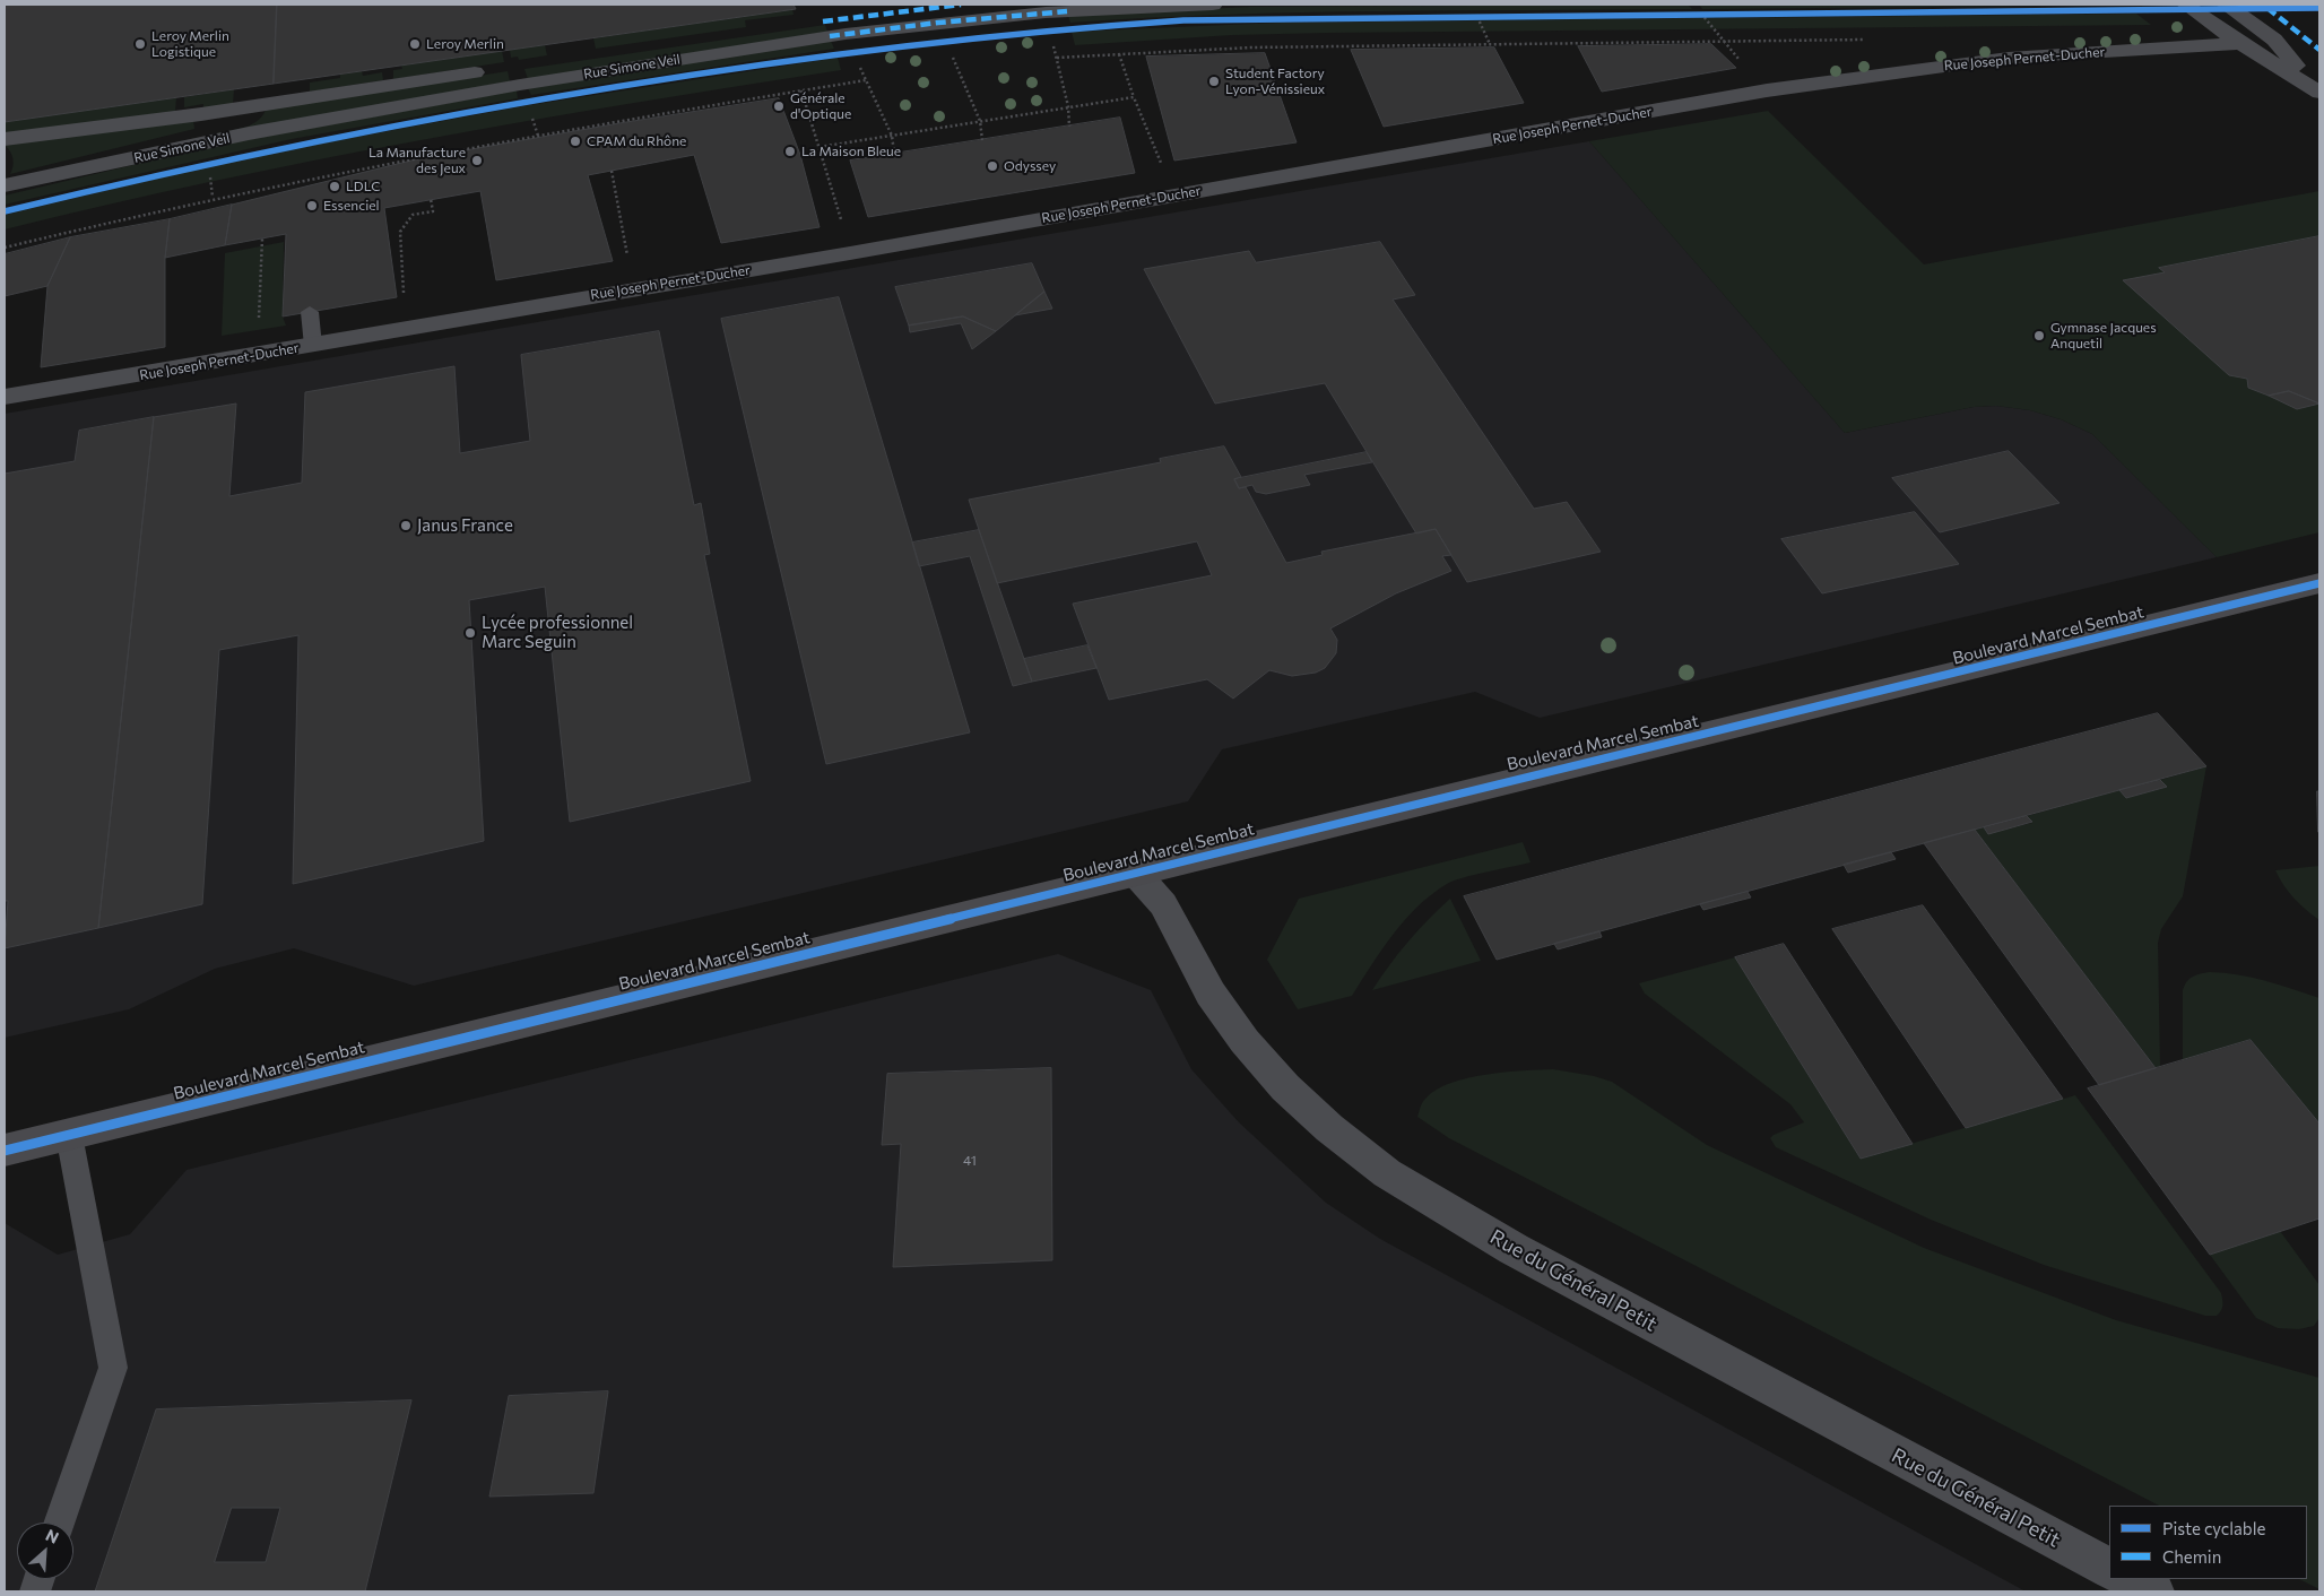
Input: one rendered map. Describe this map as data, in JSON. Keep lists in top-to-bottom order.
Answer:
{
  "streets": {
    "street": [
      "Rue Joseph Pernet-Ducher",
      "Rue Simone Veil",
      "Boulevard Marcel Sembat",
      "Rue du Général Petit"
    ]
  },
  "crossings": [
    ["Boulevard Marcel Sembat", "Rue du Général Petit"]
  ],
  "places": [
    "Leroy Merlin Logistique",
    "Leroy Merlin",
    "Student Factory Lyon-Vénissieux",
    "Générale d'Optique",
    "CPAM du Rhône",
    "La Maison Bleue",
    "La Manufacture des Jeux",
    "Odyssey",
    "LDLC",
    "Essenciel",
    "Gymnase Jacques Anquetil",
    "Janus France",
    "Lycée professionnel Marc Seguin"
  ],
  "house_numbers": ["41"],
  "legend": ["Piste cyclable", "Chemin"],
  "north": "top right"
}
